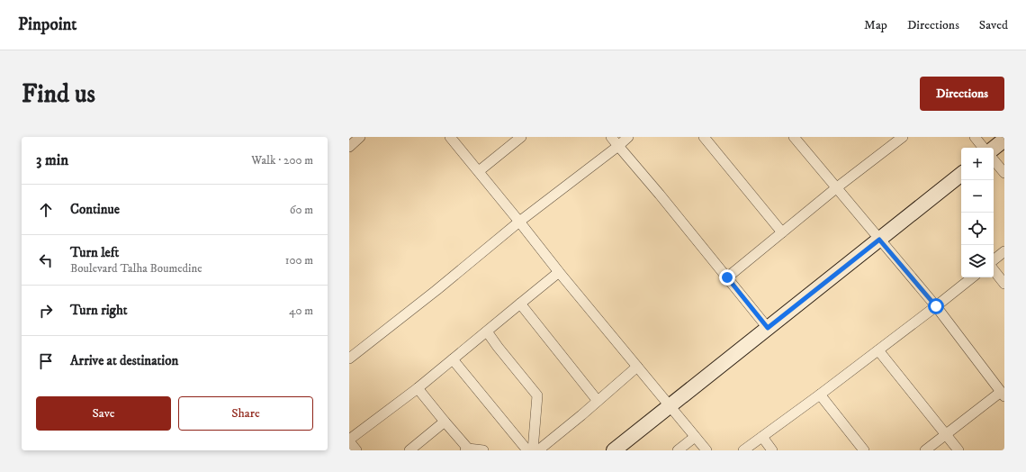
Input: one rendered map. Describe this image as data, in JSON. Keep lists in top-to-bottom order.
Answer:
{
  "page": {
    "header": "Pinpoint",
    "nav": ["Map", "Directions", "Saved"],
    "buttons": [
      "Directions",
      ["Save", "Share"]
    ],
    "title": "Find us",
    "heading": ["3 min", "Walk · 200 m"],
    "map_buttons": ["+", "−"],
    "list": [
      ["Continue", "60 m"],
      ["Turn left", "Boulevard Talha Boumedine", "100 m"],
      ["Turn right", "40 m"],
      "Arrive at destination"
    ]
  }
}
